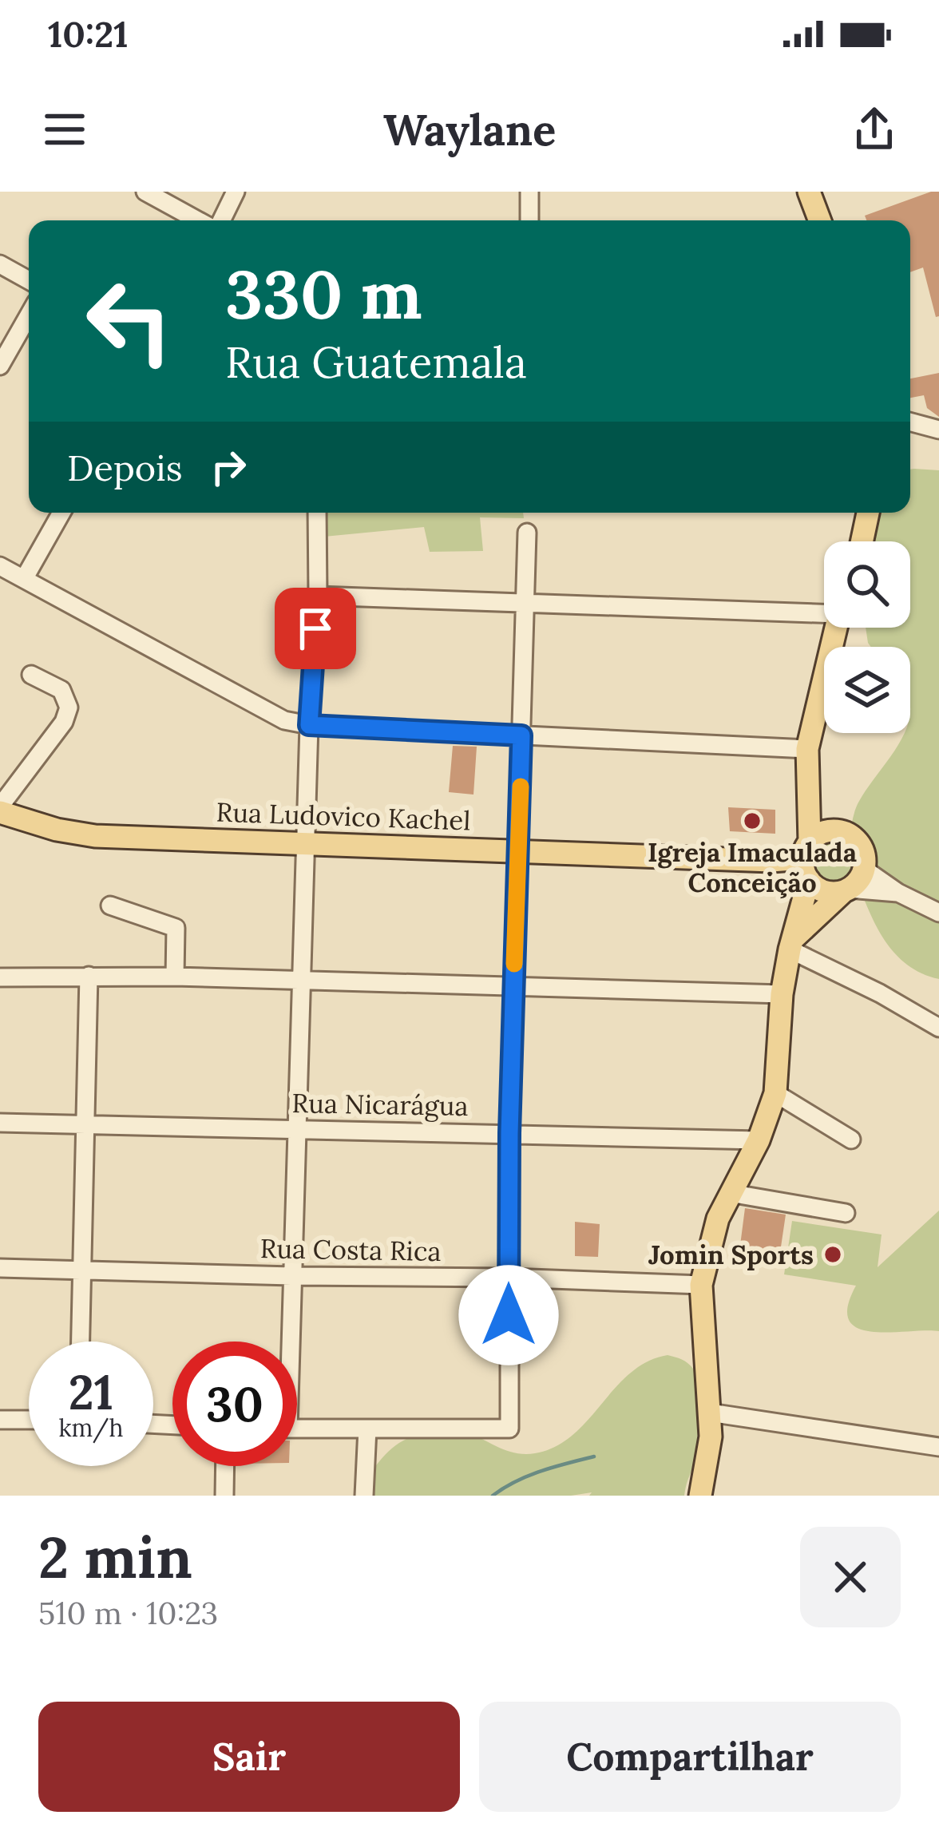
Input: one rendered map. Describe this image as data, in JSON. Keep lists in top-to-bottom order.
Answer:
{
  "streets": {
    "main road": ["Rua Ludovico Kachel"],
    "street": ["Rua Nicarágua", "Rua Costa Rica"]
  },
  "places": ["Igreja Imaculada Conceição", "Jomin Sports"],
  "page": {
    "status": "10:21",
    "header": "Waylane",
    "turn": ["330 m", "Rua Guatemala"],
    "then": "Depois",
    "speed": "21 km/h",
    "limit": "30",
    "heading": ["2 min", "510 m · 10:23"],
    "buttons": ["Sair", "Compartilhar"]
  }
}
